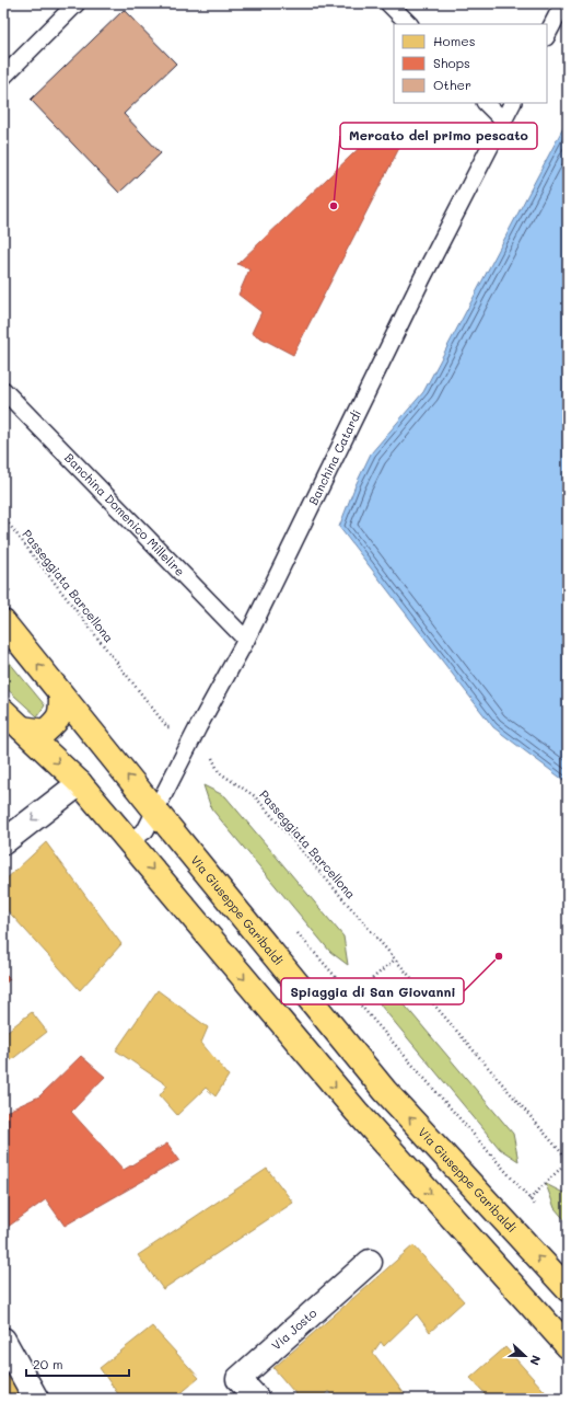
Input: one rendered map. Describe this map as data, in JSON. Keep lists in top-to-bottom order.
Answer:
{
  "streets": {
    "main road": ["Via Giuseppe Garibaldi"],
    "street": ["Via Josto"],
    "lane": ["Banchina Catardi", "Banchina Domenico Millelire"],
    "path": ["Passeggiata Barcellona"]
  },
  "crossings": [
    ["Banchina Catardi", "Banchina Domenico Millelire"],
    ["Banchina Catardi", "Passeggiata Barcellona"],
    ["Banchina Catardi", "Via Giuseppe Garibaldi"]
  ],
  "places": ["Mercato del primo pescato", "Spiaggia di San Giovanni"],
  "legend": ["Homes", "Shops", "Other"],
  "scale_bar": "20 m",
  "north": "right"
}
